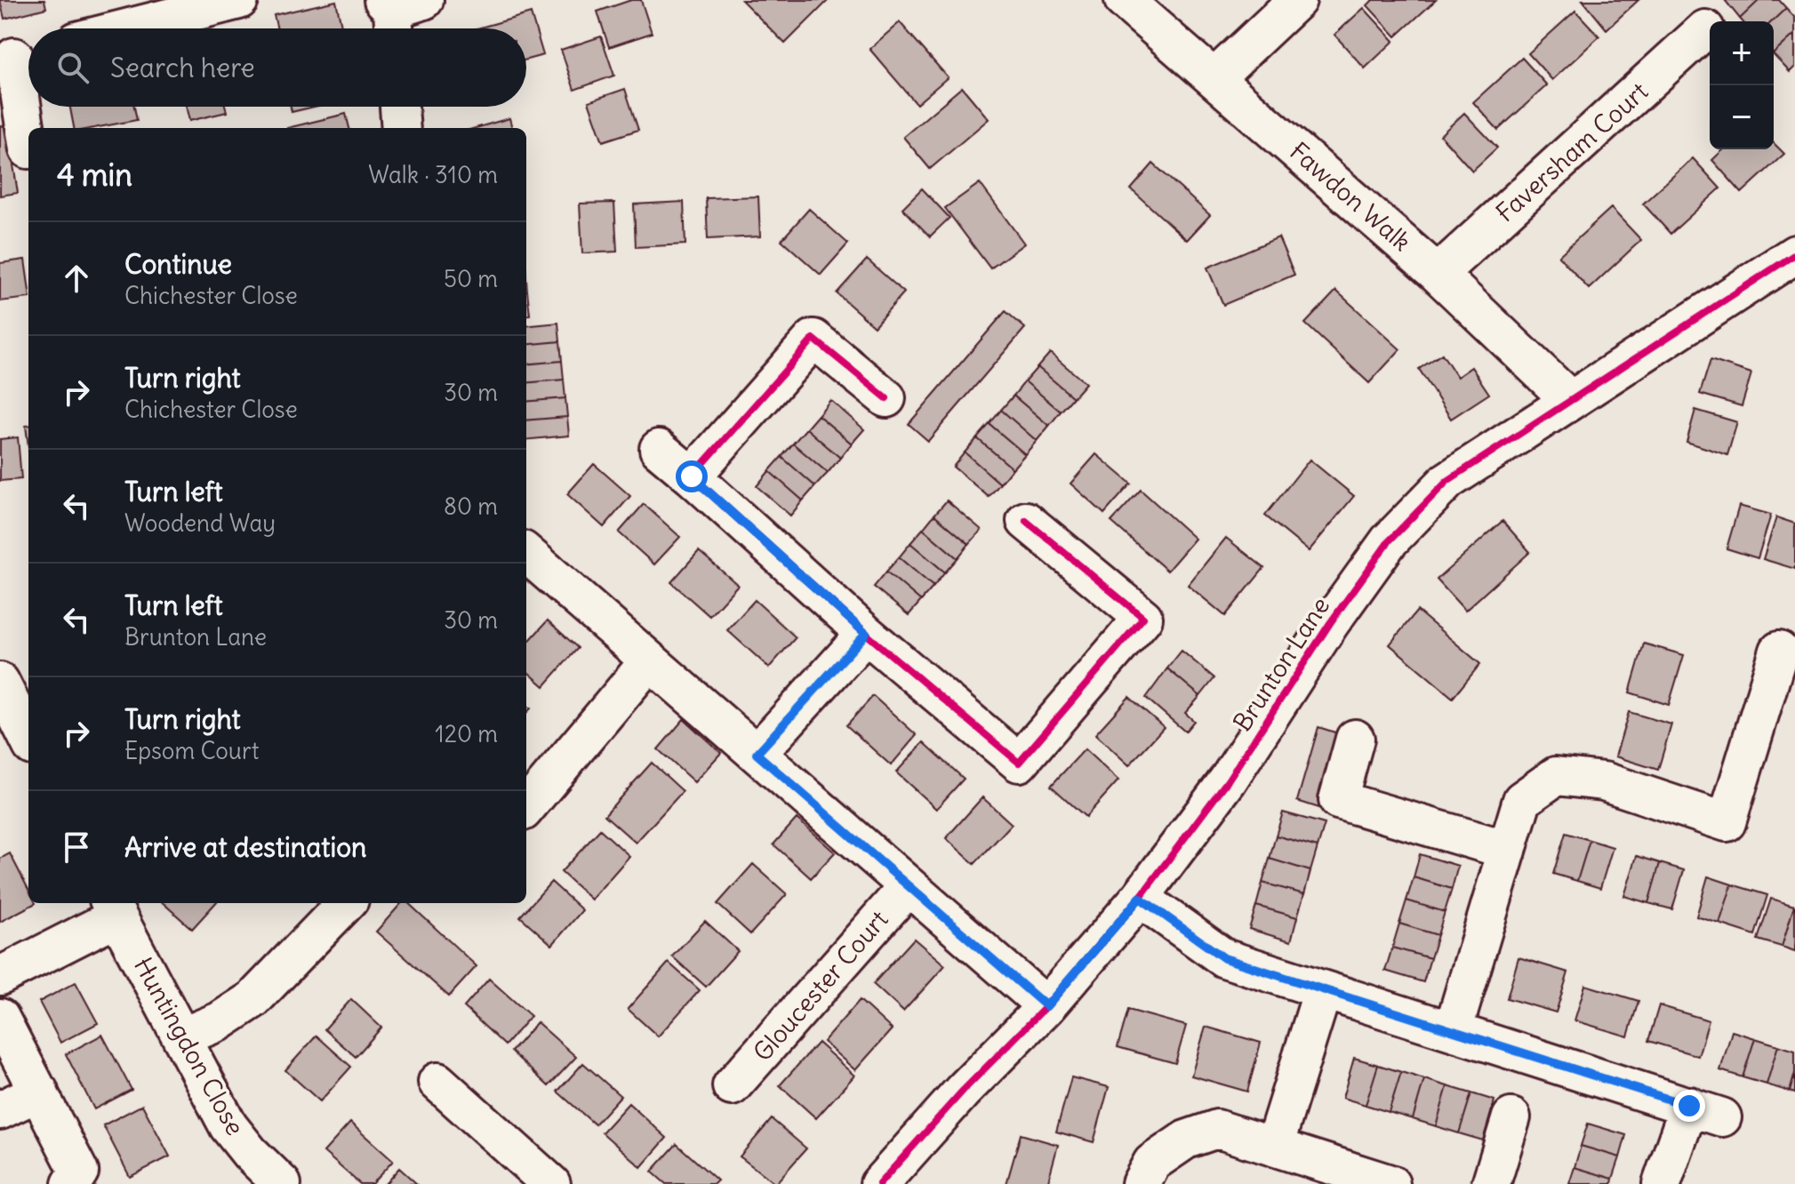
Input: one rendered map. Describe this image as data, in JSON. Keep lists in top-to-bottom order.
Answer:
{
  "streets": {
    "street": [
      "Faversham Court",
      "Fawdon Walk",
      "Brunton Lane",
      "Gloucester Court",
      "Huntingdon Close"
    ]
  },
  "crossings": [
    ["Faversham Court", "Fawdon Walk"],
    ["Fawdon Walk", "Brunton Lane"]
  ],
  "page": {
    "map_buttons": ["+", "−"],
    "search": "Search here",
    "heading": ["4 min", "Walk · 310 m"],
    "list": [
      ["Continue", "Chichester Close", "50 m"],
      ["Turn right", "Chichester Close", "30 m"],
      ["Turn left", "Woodend Way", "80 m"],
      ["Turn left", "Brunton Lane", "30 m"],
      ["Turn right", "Epsom Court", "120 m"],
      "Arrive at destination"
    ]
  }
}
